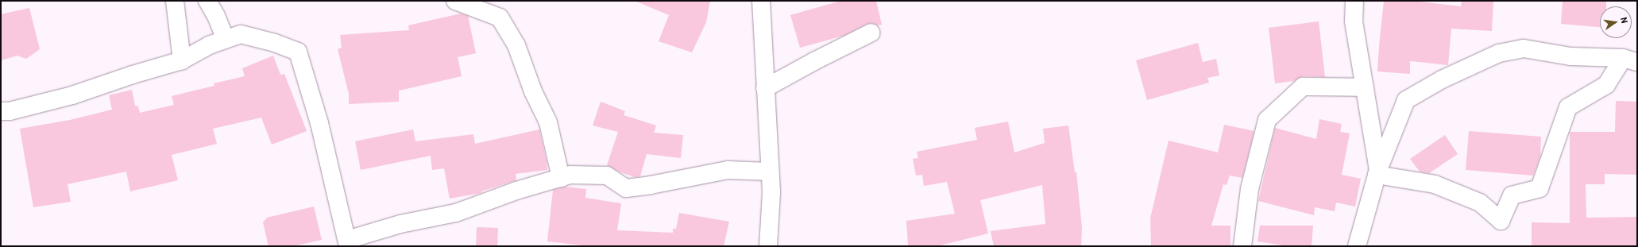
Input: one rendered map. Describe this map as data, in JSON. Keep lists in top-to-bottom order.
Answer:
{
  "north": "right"
}
